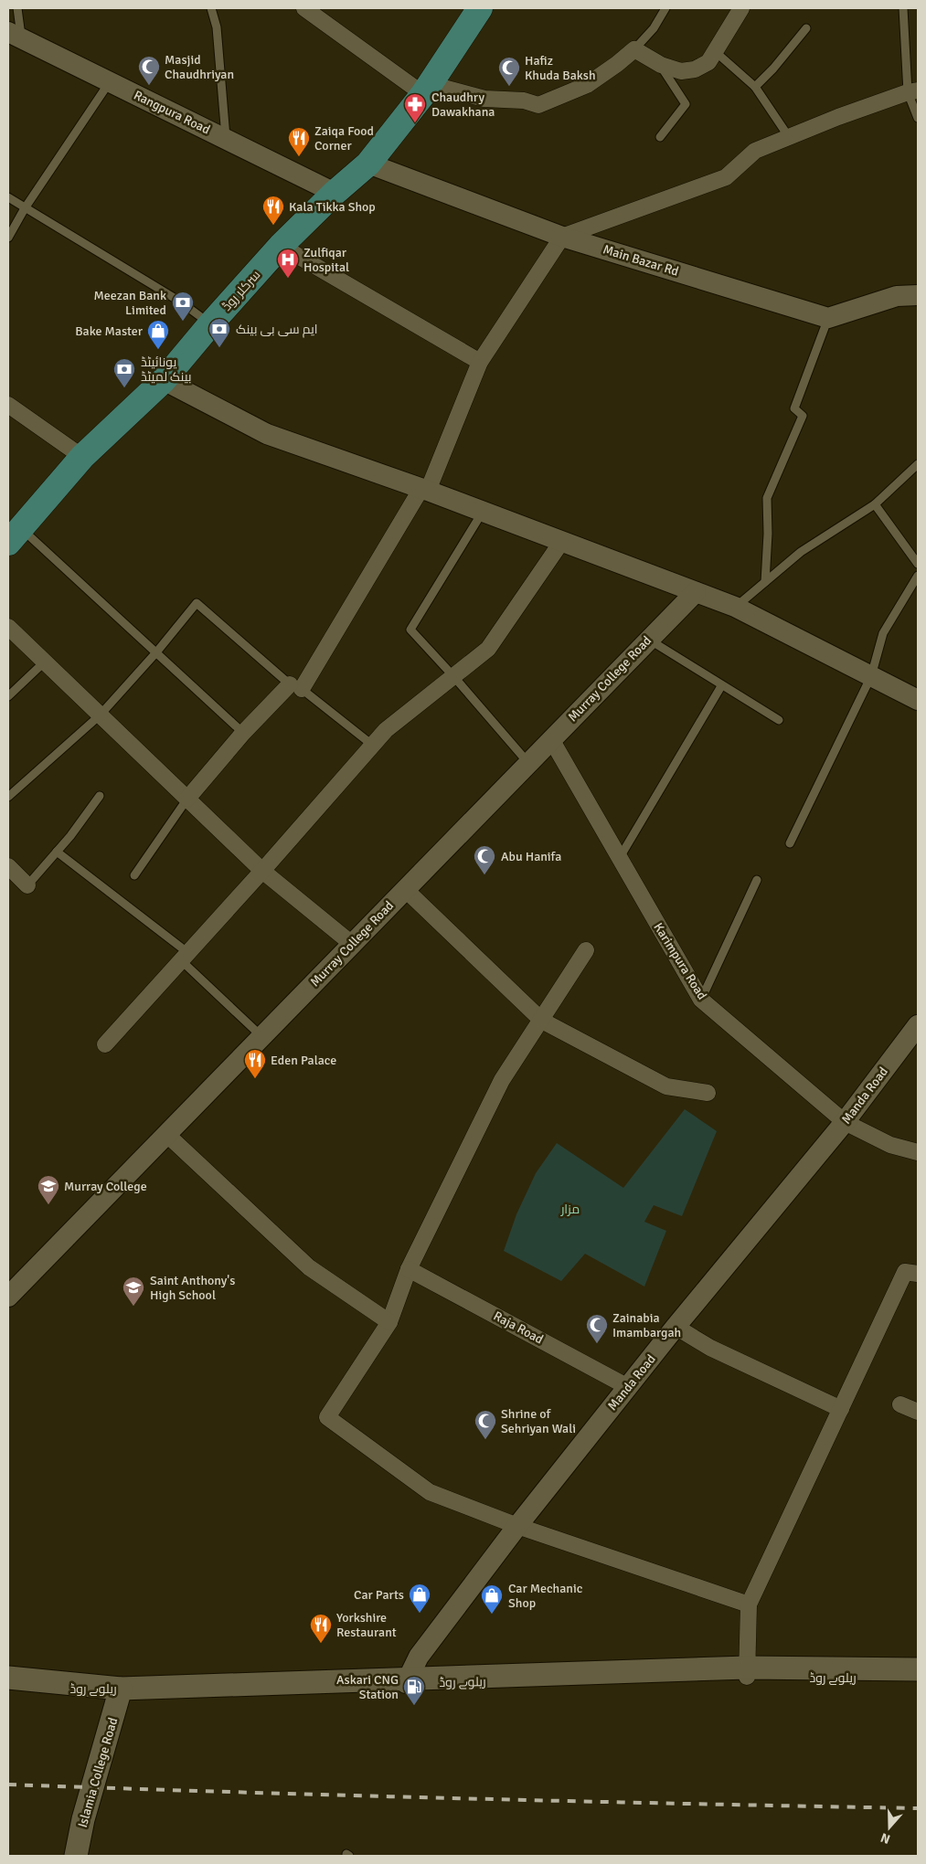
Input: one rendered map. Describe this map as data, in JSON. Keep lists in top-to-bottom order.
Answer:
{
  "streets": {
    "main road": ["سرکلر روڈ", "ریلوے روڈ", "Islamia College Road"],
    "street": [
      "Rangpura Road",
      "Main Bazar Rd",
      "Murray College Road",
      "Karimpura Road",
      "Manda Road",
      "Raja Road"
    ]
  },
  "crossings": [
    ["Rangpura Road", "سرکلر روڈ"],
    ["Main Bazar Rd", "سرکلر روڈ"],
    ["Murray College Road", "Karimpura Road"],
    ["Karimpura Road", "Manda Road"],
    ["Manda Road", "Raja Road"],
    ["Manda Road", "ریلوے روڈ"],
    ["ریلوے روڈ", "Islamia College Road"]
  ],
  "parks": ["مزار"],
  "places": {
    "mosque": [
      "Masjid Chaudhriyan",
      "Hafiz Khuda Baksh",
      "Abu Hanifa",
      "Zainabia Imambargah",
      "Shrine of Sehriyan Wali"
    ],
    "pharmacy": ["Chaudhry Dawakhana"],
    "restaurant": [
      "Zaiqa Food Corner",
      "Kala Tikka Shop",
      "Eden Palace",
      "Yorkshire Restaurant"
    ],
    "hospital": ["Zulfiqar Hospital"],
    "bank": ["Meezan Bank Limited", "ایم سی بی بینک", "یونائیٹڈ بینک لمیٹڈ"],
    "shop": ["Bake Master", "Car Parts", "Car Mechanic Shop"],
    "school or university": ["Murray College", "Saint Anthony's High School"],
    "fuel station": ["Askari CNG Station"]
  },
  "north": "bottom"
}
